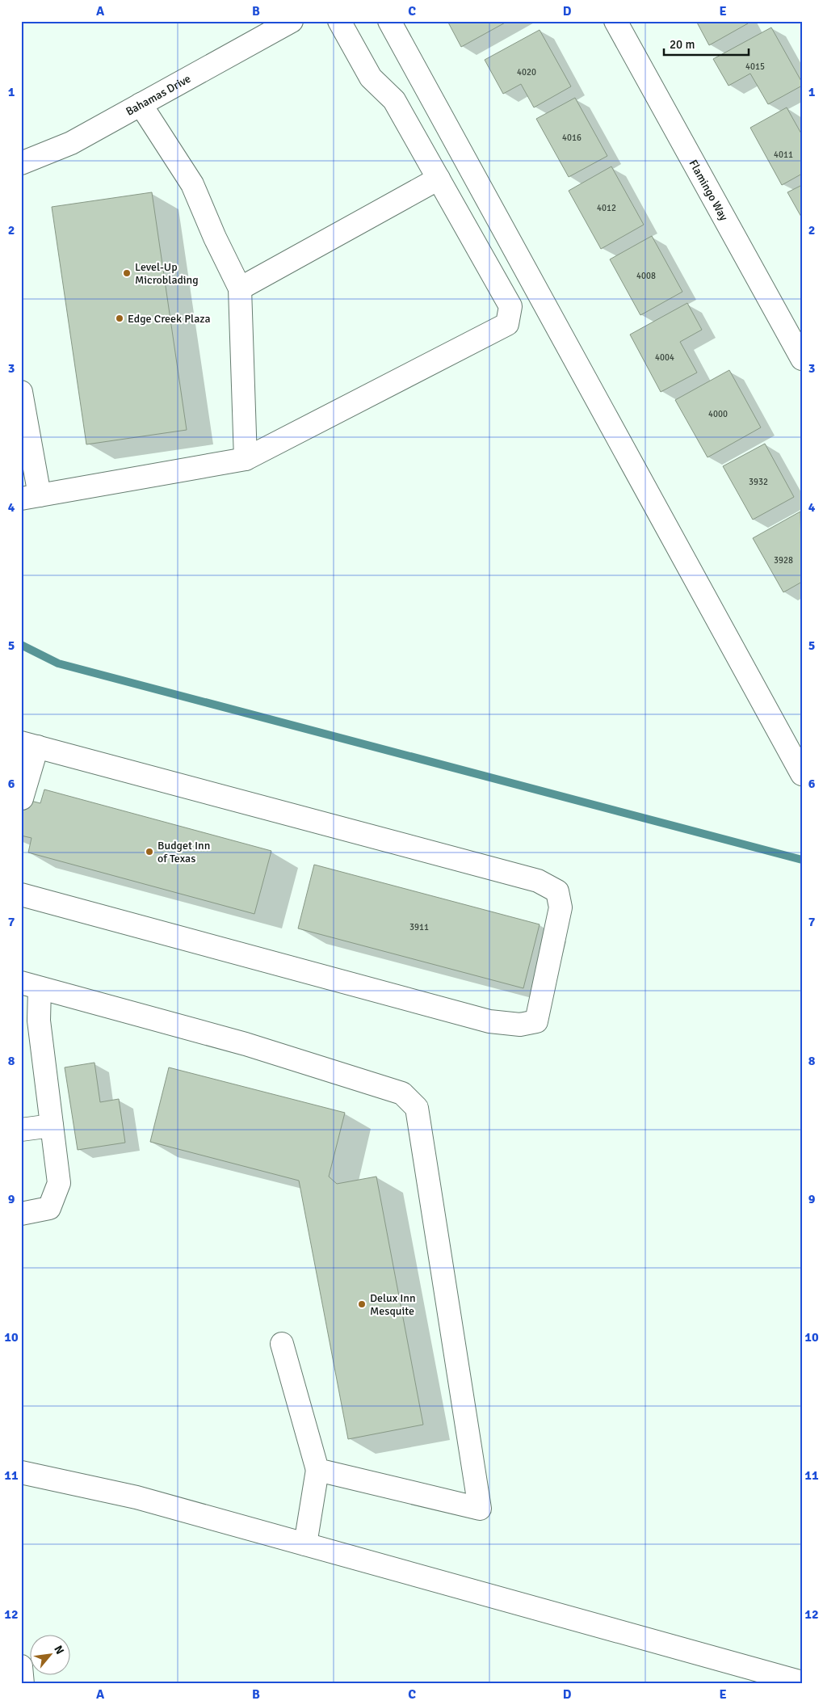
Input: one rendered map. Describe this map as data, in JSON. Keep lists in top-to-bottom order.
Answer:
{
  "streets": {
    "main road": ["Bahamas Drive", "Flamingo Way"]
  },
  "places": [
    "Level-Up Microblading",
    "Edge Creek Plaza",
    "Budget Inn of Texas",
    "Delux Inn Mesquite"
  ],
  "house_numbers": [
    "4015",
    "4020",
    "4016",
    "4011",
    "4012",
    "4008",
    "4004",
    "4000",
    "3932",
    "3928",
    "3911"
  ],
  "scale_bar": "20 m",
  "north": "top right",
  "grid": {
    "columns": [
      "A",
      "B",
      "C",
      "D",
      "E"
    ],
    "rows": [
      "1",
      "2",
      "3",
      "4",
      "5",
      "6",
      "7",
      "8",
      "9",
      "10",
      "11",
      "12"
    ]
  }
}
